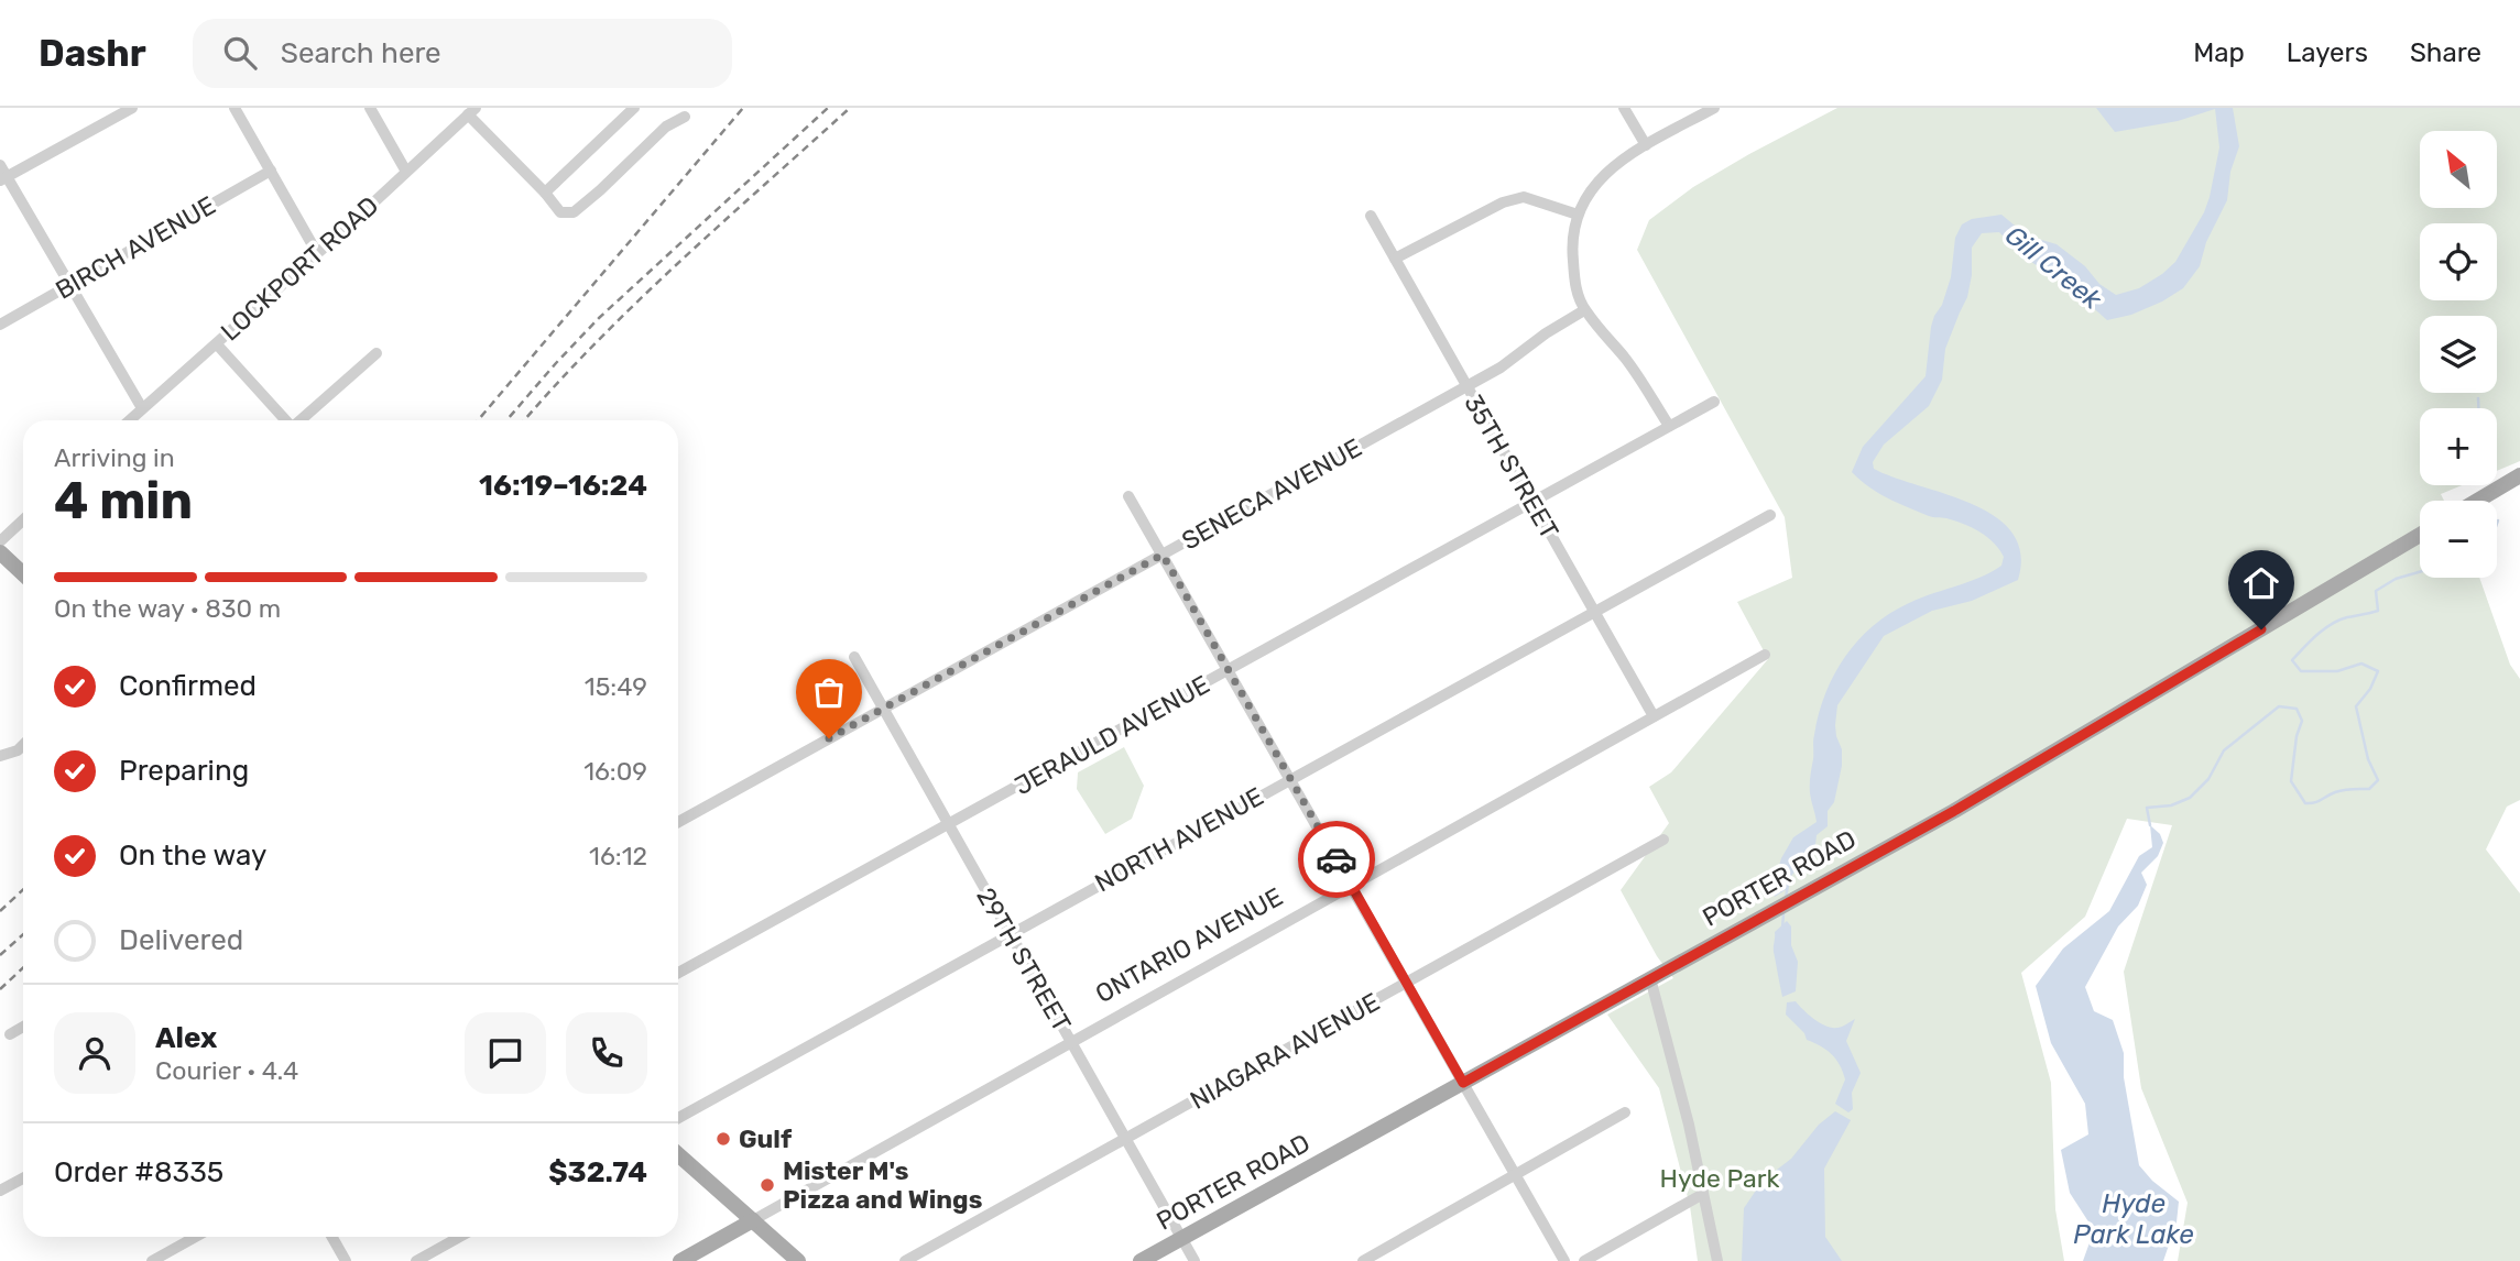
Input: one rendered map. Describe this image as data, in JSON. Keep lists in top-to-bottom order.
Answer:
{
  "streets": {
    "main road": ["PORTER ROAD", "ONTARIO AVENUE"],
    "street": [
      "BIRCH AVENUE",
      "LOCKPORT ROAD",
      "35TH STREET",
      "SENECA AVENUE",
      "JERAULD AVENUE",
      "NORTH AVENUE",
      "29TH STREET",
      "NIAGARA AVENUE"
    ]
  },
  "crossings": [
    ["35TH STREET", "SENECA AVENUE"],
    ["35TH STREET", "JERAULD AVENUE"],
    ["35TH STREET", "NORTH AVENUE"],
    ["35TH STREET", "ONTARIO AVENUE"],
    ["SENECA AVENUE", "29TH STREET"],
    ["JERAULD AVENUE", "29TH STREET"],
    ["NORTH AVENUE", "29TH STREET"],
    ["PORTER ROAD", "29TH STREET"],
    ["ONTARIO AVENUE", "29TH STREET"],
    ["29TH STREET", "NIAGARA AVENUE"]
  ],
  "water": ["Gill Creek", "Hyde Park Lake"],
  "parks": ["Hyde Park"],
  "places": ["Gulf", "Mister M's Pizza and Wings"],
  "north": "top left",
  "page": {
    "header": "Dashr",
    "search": "Search here",
    "nav": ["Map", "Layers", "Share"],
    "map_buttons": ["+", "−"],
    "heading": ["4 min", "Arriving in", "16:19–16:24"],
    "panel": [
      "Alex",
      "Courier · 4.4",
      "Order #8335",
      "$32.74"
    ],
    "bar": "On the way · 830 m",
    "list": [
      ["Confirmed", "15:49"],
      ["Preparing", "16:09"],
      ["On the way", "16:12"],
      "Delivered"
    ]
  }
}
